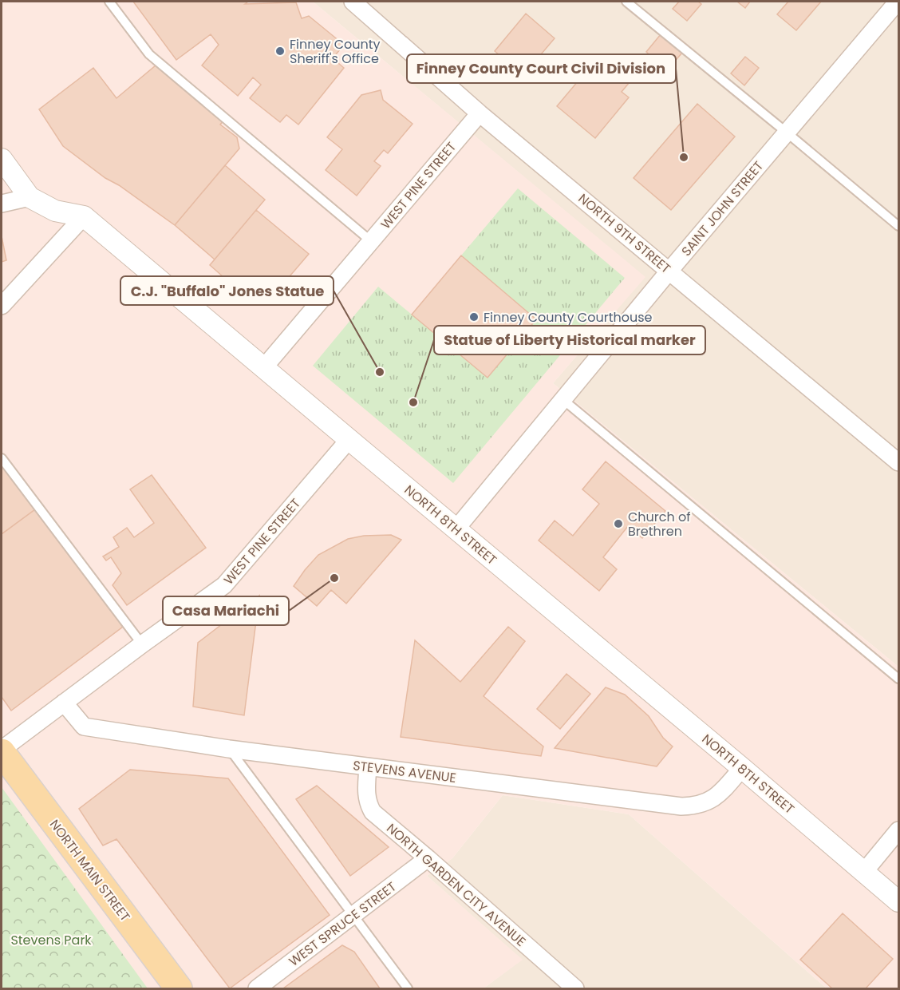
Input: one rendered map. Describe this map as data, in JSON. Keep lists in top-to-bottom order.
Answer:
{
  "streets": {
    "main road": ["NORTH MAIN STREET"],
    "street": [
      "WEST PINE STREET",
      "SAINT JOHN STREET",
      "NORTH 9TH STREET",
      "NORTH 8TH STREET",
      "STEVENS AVENUE",
      "NORTH GARDEN CITY AVENUE",
      "WEST SPRUCE STREET"
    ]
  },
  "crossings": [
    ["WEST PINE STREET", "NORTH 9TH STREET"],
    ["WEST PINE STREET", "NORTH 8TH STREET"],
    ["WEST PINE STREET", "STEVENS AVENUE"],
    ["WEST PINE STREET", "NORTH MAIN STREET"],
    ["SAINT JOHN STREET", "NORTH 9TH STREET"],
    ["SAINT JOHN STREET", "NORTH 8TH STREET"],
    ["NORTH 8TH STREET", "STEVENS AVENUE"],
    ["STEVENS AVENUE", "NORTH GARDEN CITY AVENUE"],
    ["NORTH GARDEN CITY AVENUE", "WEST SPRUCE STREET"]
  ],
  "parks": ["Stevens Park"],
  "places": [
    "Finney County Sheriff's Office",
    "Finney County Court Civil Division",
    "Finney County Courthouse",
    "C.J. \"Buffalo\" Jones Statue",
    "Statue of Liberty Historical marker",
    "Church of Brethren",
    "Casa Mariachi"
  ]
}
